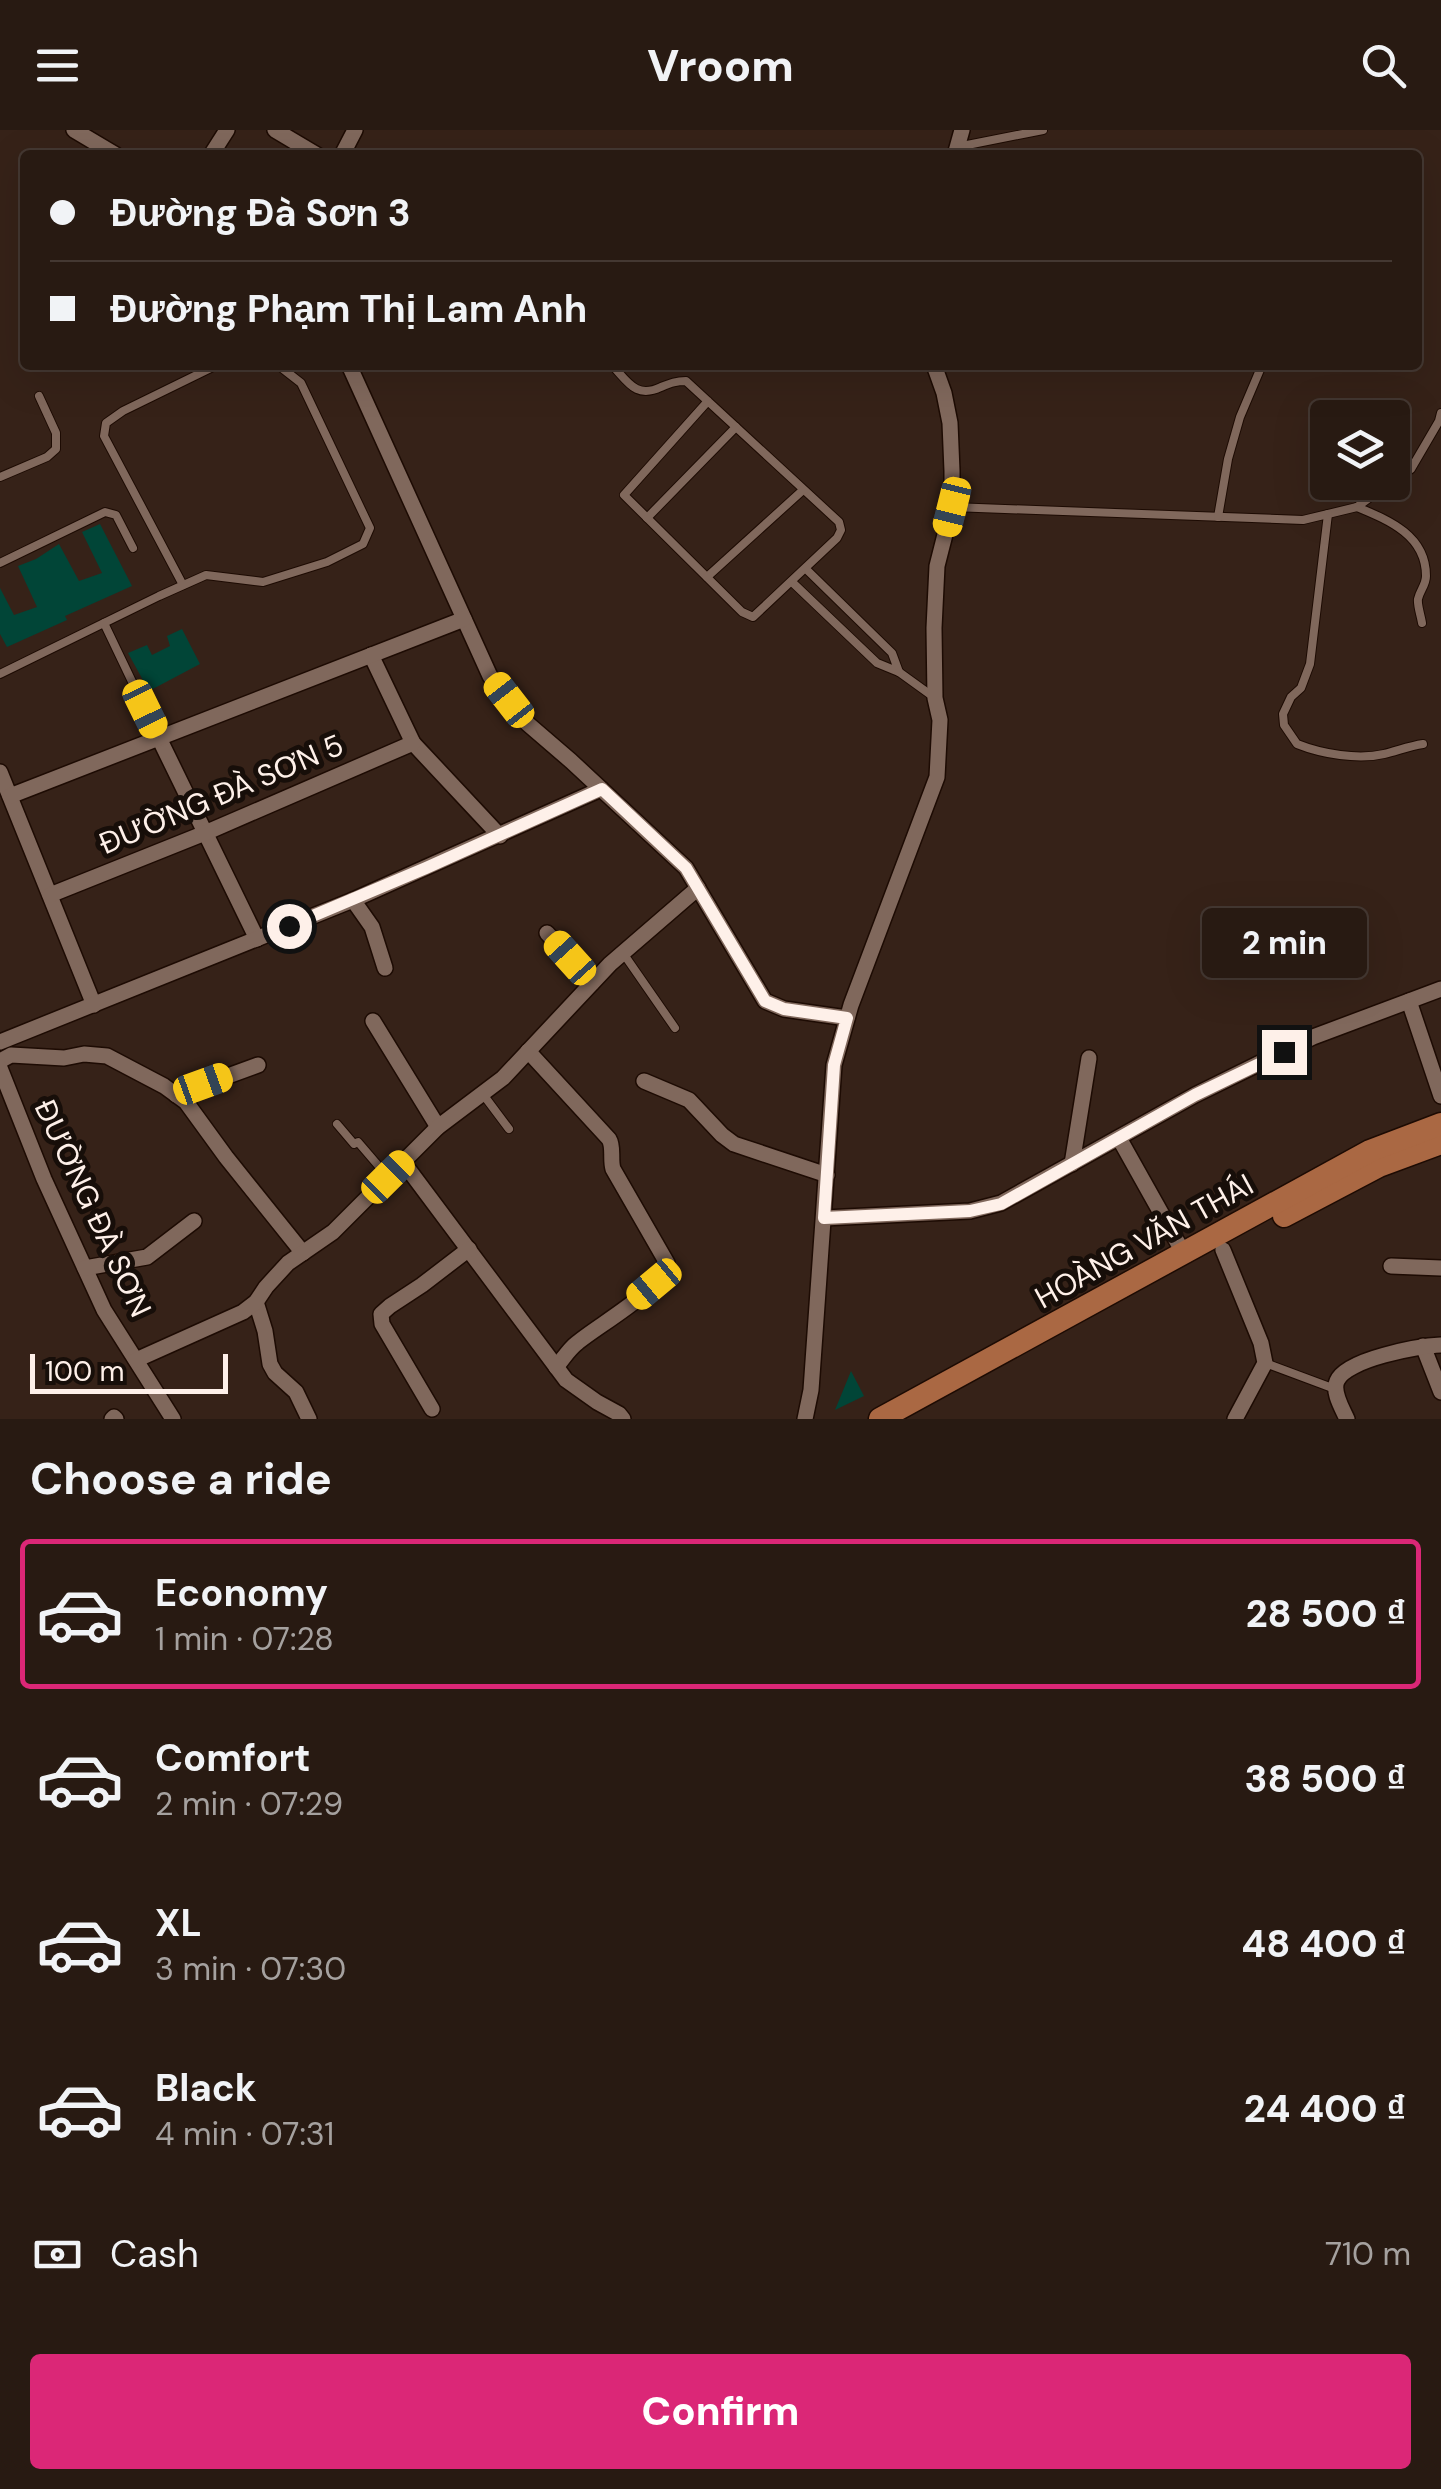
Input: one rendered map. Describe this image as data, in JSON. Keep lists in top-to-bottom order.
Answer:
{
  "streets": {
    "main road": ["HOÀNG VĂN THÁI"],
    "street": ["ĐƯỜNG ĐÀ SƠN 5", "ĐƯỜNG ĐÀ SƠN"]
  },
  "scale_bar": "100 m",
  "page": {
    "header": "Vroom",
    "banner": ["Đường Đà Sơn 3", "Đường Phạm Thị Lam Anh"],
    "bubble": "2 min",
    "scale": "100 m",
    "heading": "Choose a ride",
    "list": [
      {
        "name": "Economy",
        "note": "1 min · 07:28",
        "value": "28 500 ₫"
      },
      {
        "name": "Comfort",
        "note": "2 min · 07:29",
        "value": "38 500 ₫"
      },
      {
        "name": "XL",
        "note": "3 min · 07:30",
        "value": "48 400 ₫"
      },
      {
        "name": "Black",
        "note": "4 min · 07:31",
        "value": "24 400 ₫"
      }
    ],
    "pay": ["Cash", "710 m"],
    "buttons": "Confirm"
  }
}
